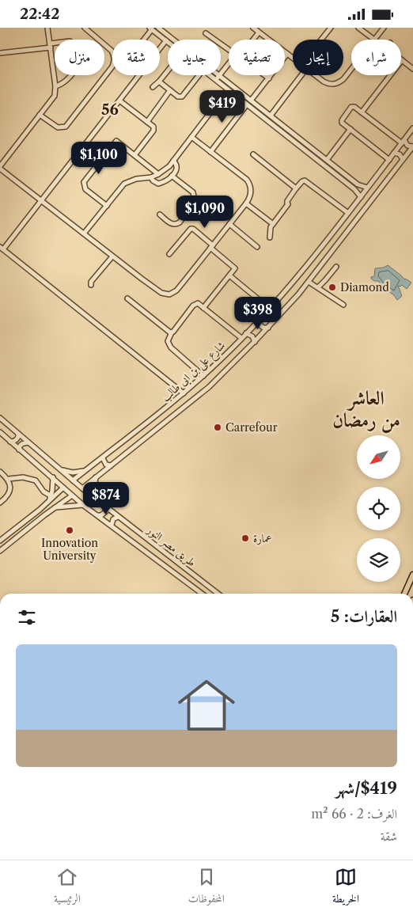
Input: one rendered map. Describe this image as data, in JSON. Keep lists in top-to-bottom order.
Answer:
{
  "streets": {
    "street": ["شارع على بن ابى طالب", "طريق مصر النور"]
  },
  "crossings": [
    ["شارع على بن ابى طالب", "طريق مصر النور"]
  ],
  "districts": ["56", "العاشر من رمضان"],
  "places": [
    "Diamond",
    "Carrefour",
    "Innovation University",
    "عمارة"
  ],
  "north": "bottom left",
  "page": {
    "status": "22:42",
    "chip": [
      "شراء",
      "إيجار",
      "تصفية",
      "جديد",
      "شقة",
      "منزل"
    ],
    "price": [
      "$419",
      "$1,100",
      "$1,090",
      "$398",
      "$874"
    ],
    "heading": "العقارات: 5",
    "list": [
      {
        "name": "$419/شهر",
        "note": "الغرف: 2 · 66 m² · شقة"
      }
    ],
    "tabs": ["الخريطة", "المحفوظات", "الرئيسية"]
  }
}
